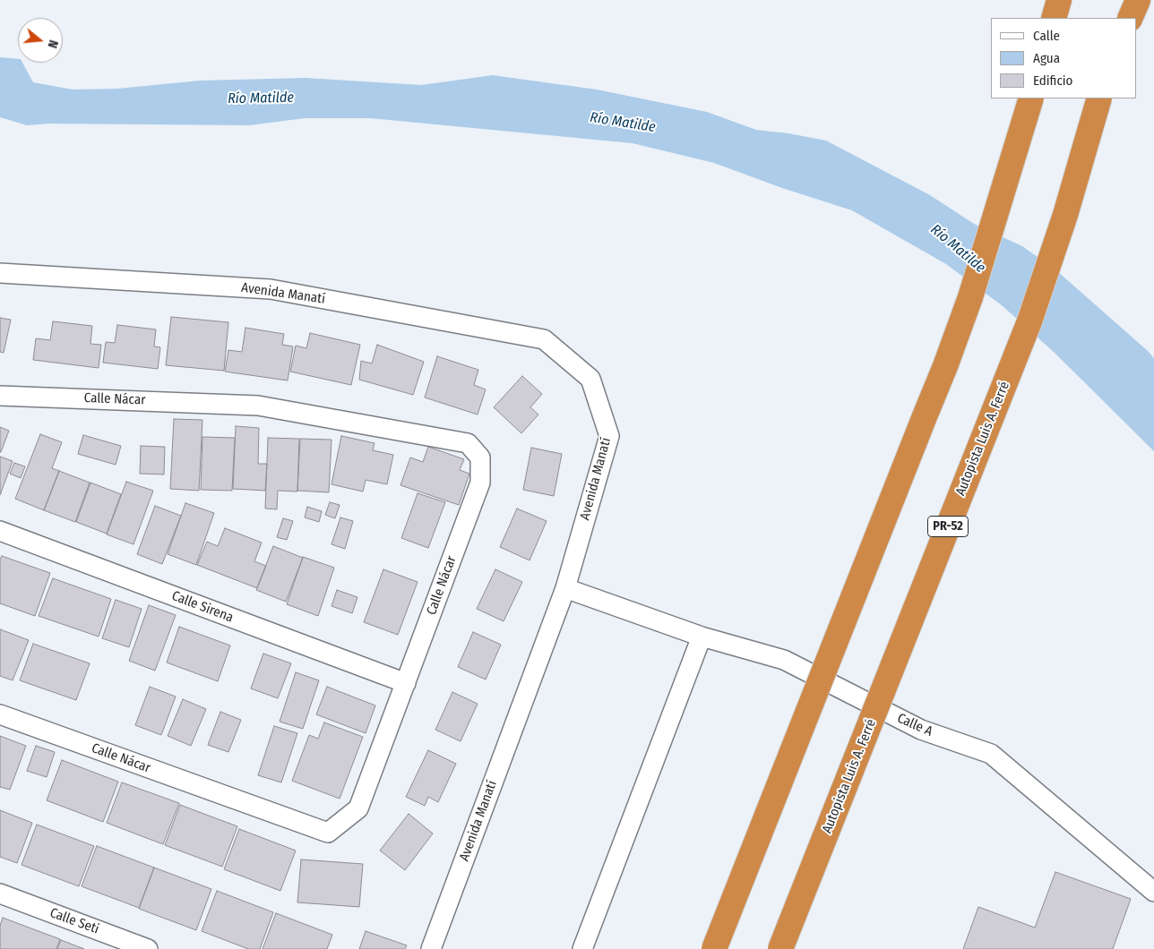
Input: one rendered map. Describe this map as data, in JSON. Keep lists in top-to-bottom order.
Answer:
{
  "streets": {
    "highway": ["Autopista Luis A. Ferré", "PR-52"],
    "street": [
      "Avenida Manatí",
      "Calle Nácar",
      "Calle Sirena",
      "Calle A",
      "Calle Seti"
    ]
  },
  "crossings": [
    ["Avenida Manatí", "Calle A"],
    ["Calle Nácar", "Calle Sirena"]
  ],
  "water": ["Río Matilde"],
  "legend": ["Calle", "Agua", "Edificio"],
  "north": "right"
}
